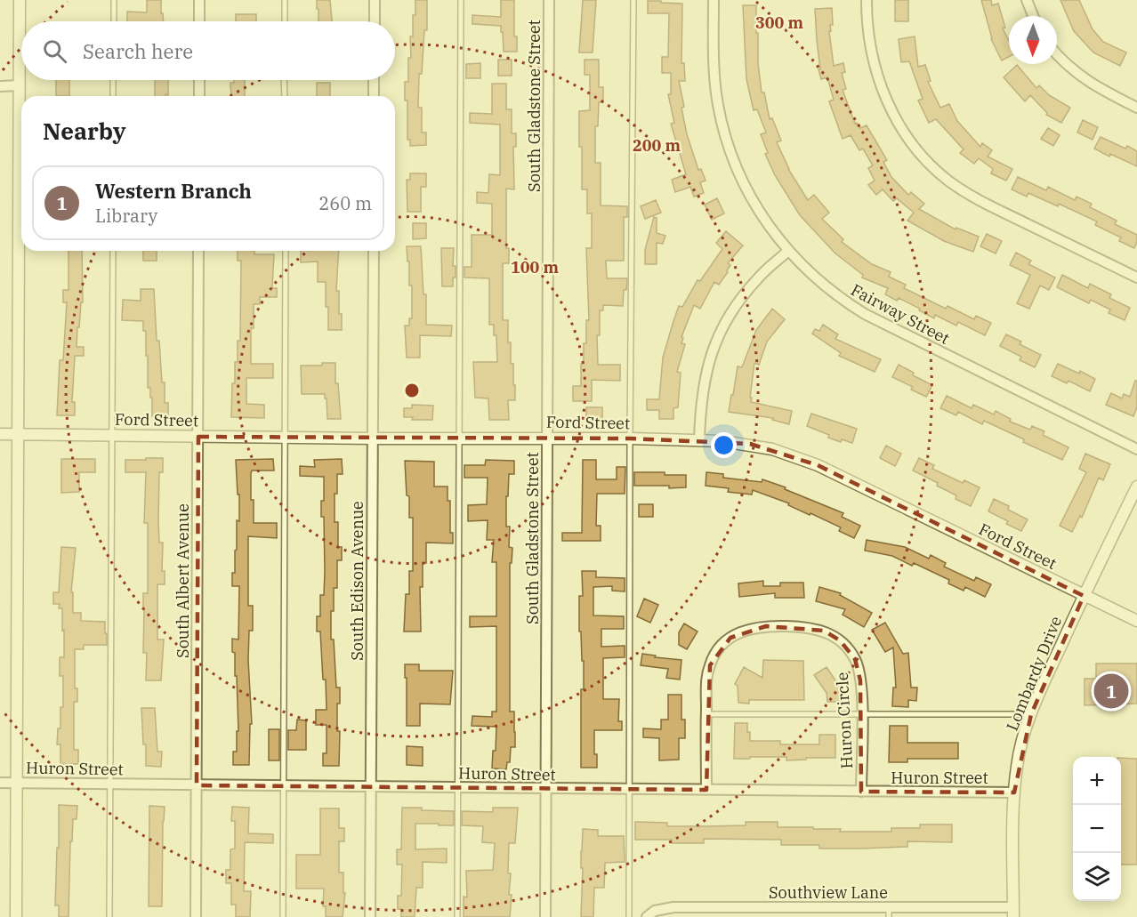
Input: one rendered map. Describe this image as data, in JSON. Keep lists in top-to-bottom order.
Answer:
{
  "streets": {
    "street": [
      "South Gladstone Street",
      "Fairway Street",
      "Ford Street",
      "South Albert Avenue",
      "South Edison Avenue",
      "Lombardy Drive",
      "Huron Circle",
      "Huron Street",
      "Southview Lane"
    ]
  },
  "crossings": [
    ["South Gladstone Street", "Ford Street"],
    ["South Gladstone Street", "Huron Street"],
    ["Ford Street", "South Albert Avenue"],
    ["Ford Street", "South Edison Avenue"],
    ["Ford Street", "Lombardy Drive"],
    ["South Albert Avenue", "Huron Street"],
    ["South Edison Avenue", "Huron Street"],
    ["Lombardy Drive", "Huron Street"],
    ["Lombardy Drive", "Southview Lane"],
    ["Huron Circle", "Huron Street"]
  ],
  "north": "bottom",
  "page": {
    "search": "Search here",
    "heading": "Nearby",
    "list": [
      {
        "mark": "1",
        "name": "Western Branch",
        "note": "Library",
        "value": "260 m"
      }
    ],
    "pins": "1",
    "map_buttons": ["+", "−"]
  },
  "rings": ["300 m", "200 m", "100 m"]
}
